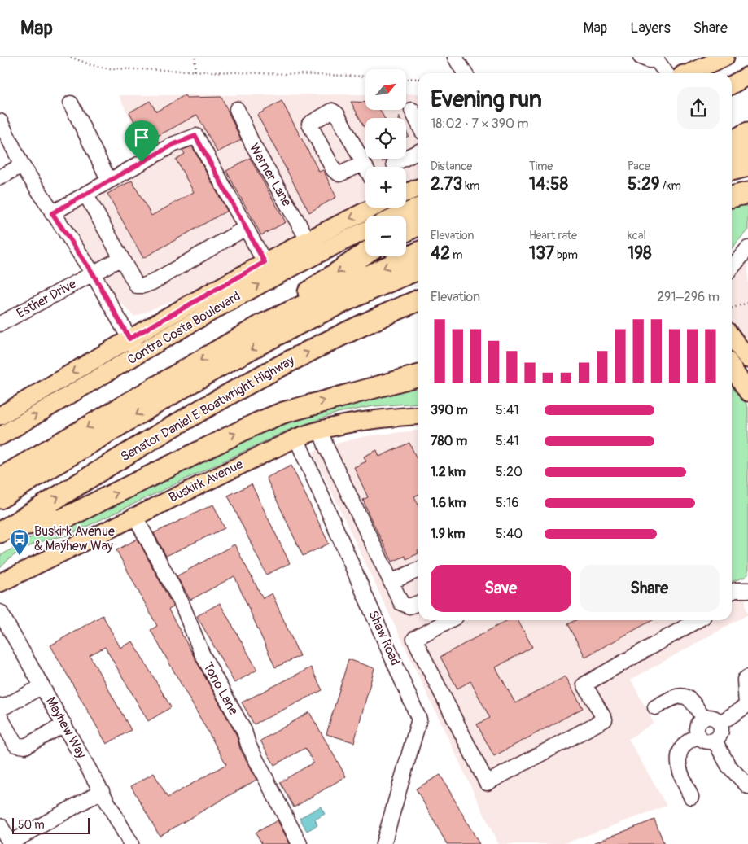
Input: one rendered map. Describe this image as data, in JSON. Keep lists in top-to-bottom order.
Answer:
{
  "streets": {
    "highway": ["Senator Daniel E Boatwright Highway"],
    "main road": ["Contra Costa Boulevard", "Buskirk Avenue"],
    "street": [
      "Warner Lane",
      "Esther Drive",
      "Shaw Road",
      "Tono Lane",
      "Mayhew Way"
    ]
  },
  "crossings": [
    ["Warner Lane", "Contra Costa Boulevard"],
    ["Buskirk Avenue", "Shaw Road"],
    ["Buskirk Avenue", "Tono Lane"]
  ],
  "places": {
    "bus stop": ["Buskirk Avenue & Mayhew Way"]
  },
  "scale_bar": "50 m",
  "north": "top right",
  "page": {
    "header": "Map",
    "nav": ["Map", "Layers", "Share"],
    "map_buttons": ["+", "−"],
    "heading": ["Evening run", "18:02 · 7 × 390 m"],
    "stats": [
      ["Distance", "2.73 km"],
      ["Time", "14:58"],
      ["Pace", "5:29 /km"],
      ["Elevation", "42 m"],
      ["Heart rate", "137 bpm"],
      ["kcal", "198"]
    ],
    "chart": ["Elevation", "291–296 m"],
    "list": [
      {
        "name": "390 m",
        "note": "5:41"
      },
      {
        "name": "780 m",
        "note": "5:41"
      },
      {
        "name": "1.2 km",
        "note": "5:20"
      },
      {
        "name": "1.6 km",
        "note": "5:16"
      },
      {
        "name": "1.9 km",
        "note": "5:40"
      }
    ],
    "buttons": ["Save", "Share"],
    "scale": "50 m"
  }
}
